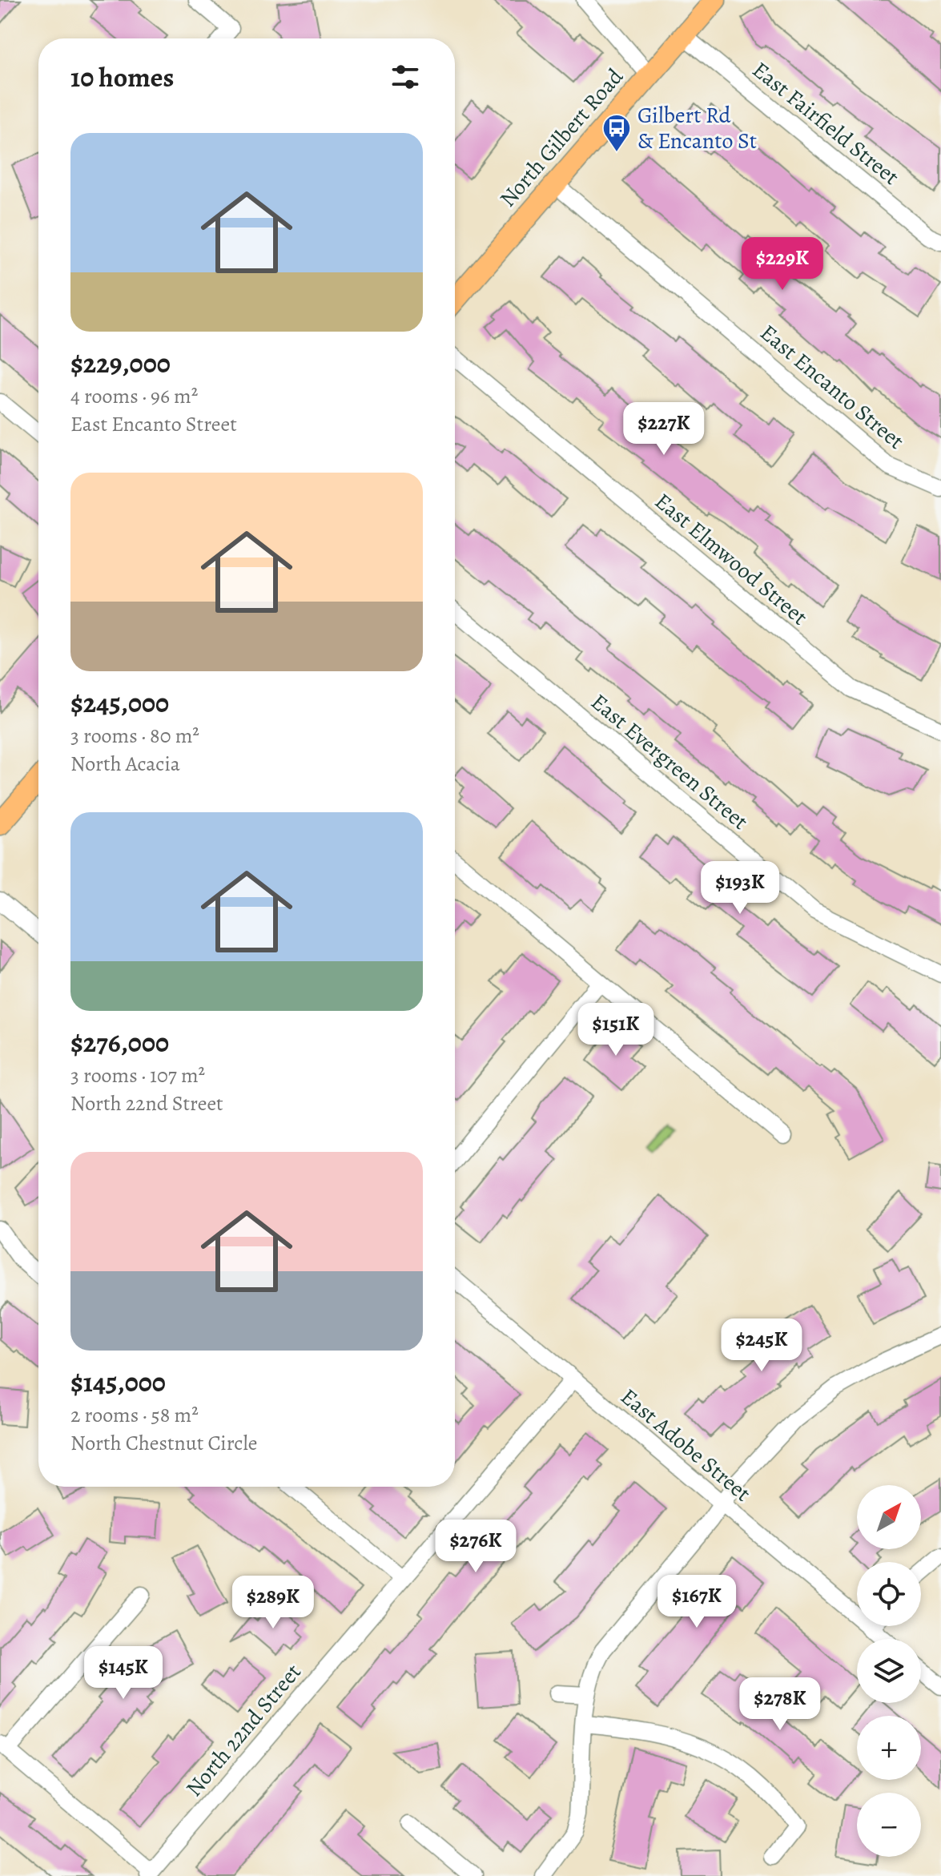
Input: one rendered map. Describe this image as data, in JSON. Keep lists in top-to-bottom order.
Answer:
{
  "streets": {
    "main road": ["North Gilbert Road"],
    "street": [
      "East Fairfield Street",
      "East Encanto Street",
      "East Elmwood Street",
      "East Evergreen Street",
      "East Adobe Street",
      "North 22nd Street"
    ]
  },
  "crossings": [
    ["East Fairfield Street", "North Gilbert Road"],
    ["North Gilbert Road", "East Encanto Street"],
    ["East Adobe Street", "North 22nd Street"]
  ],
  "places": {
    "bus stop": ["Gilbert Rd & Encanto St"]
  },
  "north": "top right",
  "page": {
    "heading": "10 homes",
    "list": [
      {
        "name": "$229,000",
        "note": "4 rooms · 96 m² · East Encanto Street"
      },
      {
        "name": "$245,000",
        "note": "3 rooms · 80 m² · North Acacia"
      },
      {
        "name": "$276,000",
        "note": "3 rooms · 107 m² · North 22nd Street"
      },
      {
        "name": "$145,000",
        "note": "2 rooms · 58 m² · North Chestnut Circle"
      }
    ],
    "price": [
      "$229K",
      "$227K",
      "$193K",
      "$151K",
      "$245K",
      "$276K",
      "$167K",
      "$289K",
      "$145K",
      "$278K"
    ],
    "map_buttons": ["+", "−"]
  }
}
